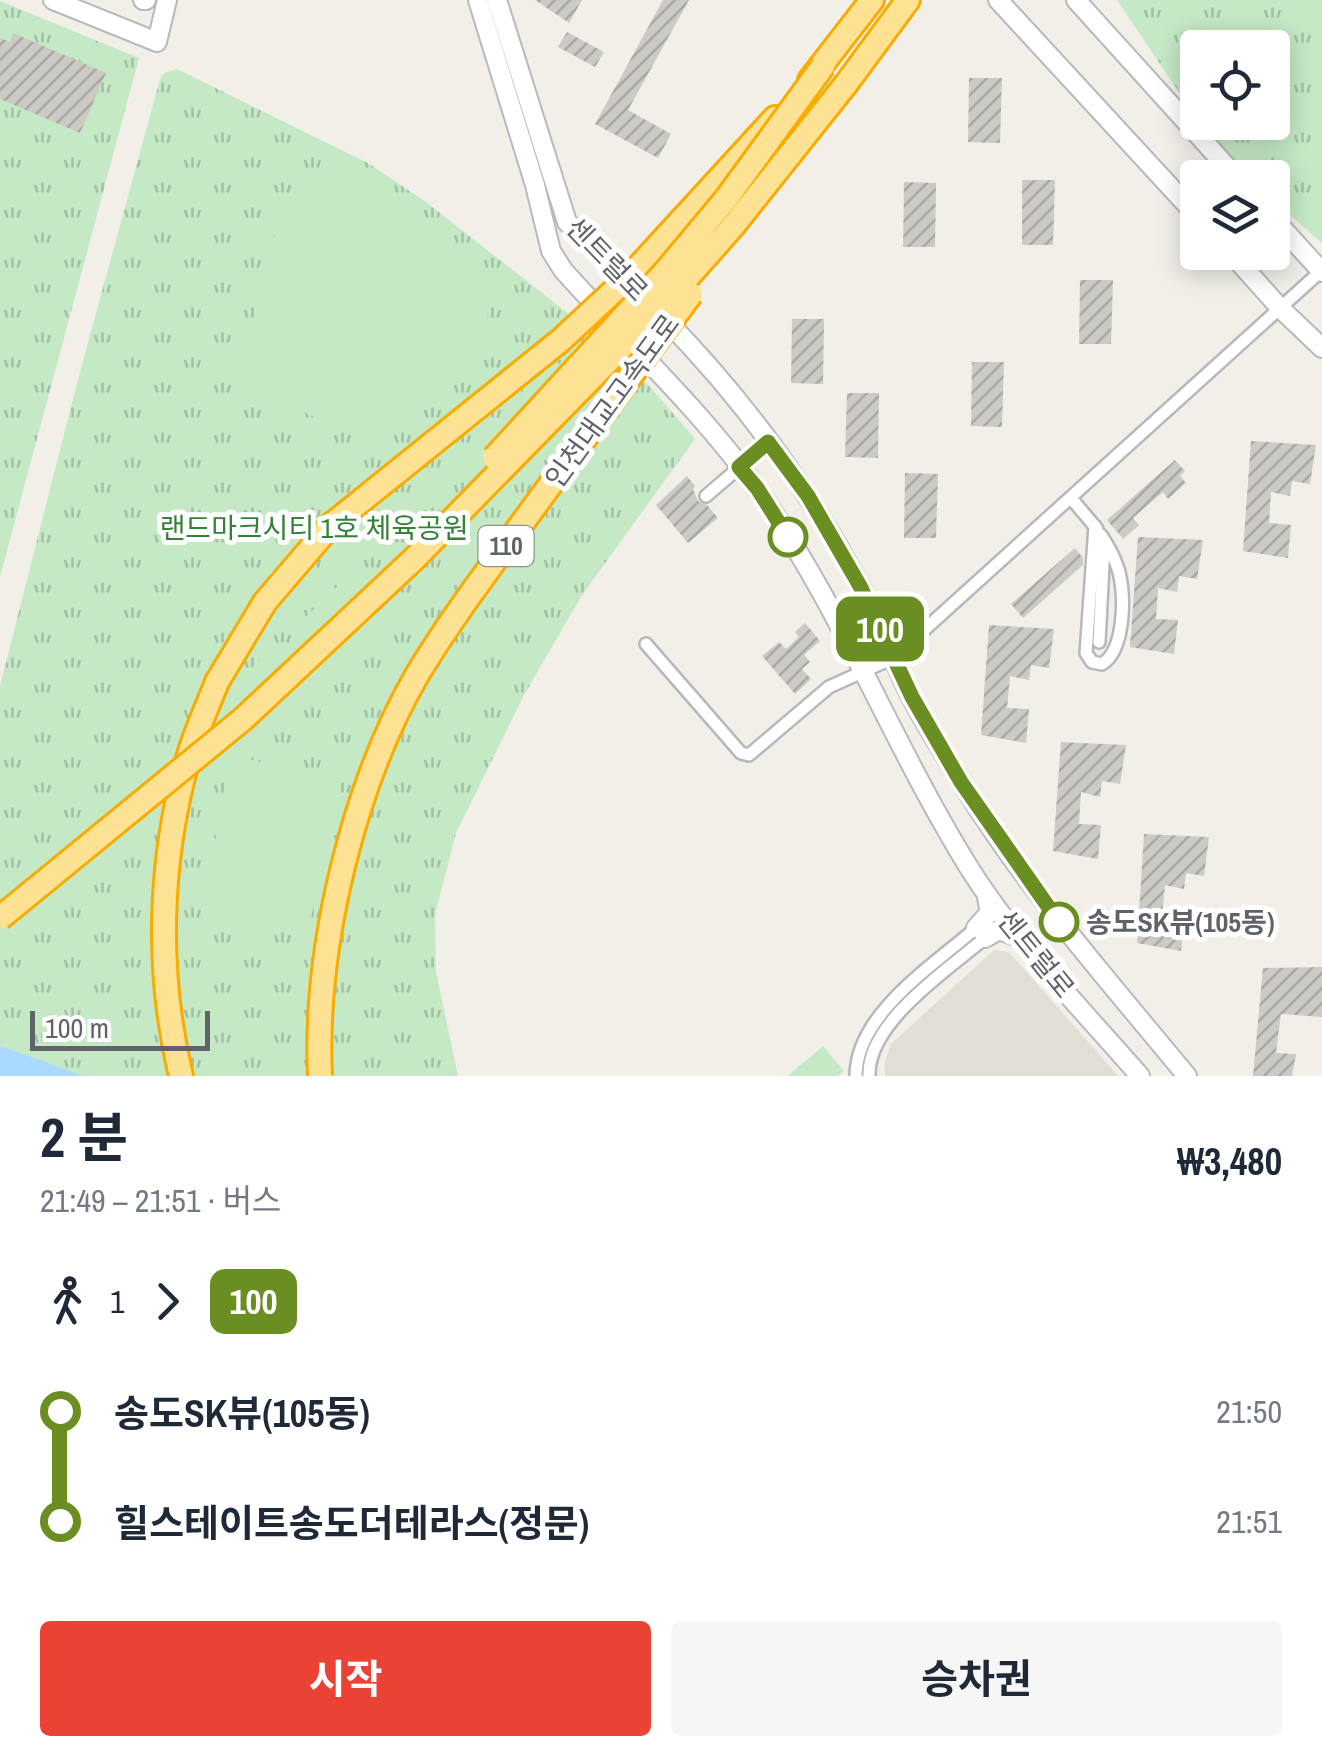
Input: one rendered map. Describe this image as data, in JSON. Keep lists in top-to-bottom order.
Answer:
{
  "streets": {
    "highway": ["인천대교고속도로", "110"],
    "main road": ["센트럴로"]
  },
  "parks": ["랜드마크시티 1호 체육공원"],
  "places": ["송도SK뷰(105동)"],
  "lines": ["bus line 100"],
  "scale_bar": "100 m",
  "page": {
    "on_map": "100",
    "scale": "100 m",
    "heading": ["2 분", "21:49 – 21:51 · 버스", "₩3,480"],
    "legs": ["1", "100"],
    "list": [
      {
        "name": "송도SK뷰(105동)",
        "value": "21:50"
      },
      {
        "name": "힐스테이트송도더테라스(정문)",
        "value": "21:51"
      }
    ],
    "buttons": ["시작", "승차권"]
  }
}
